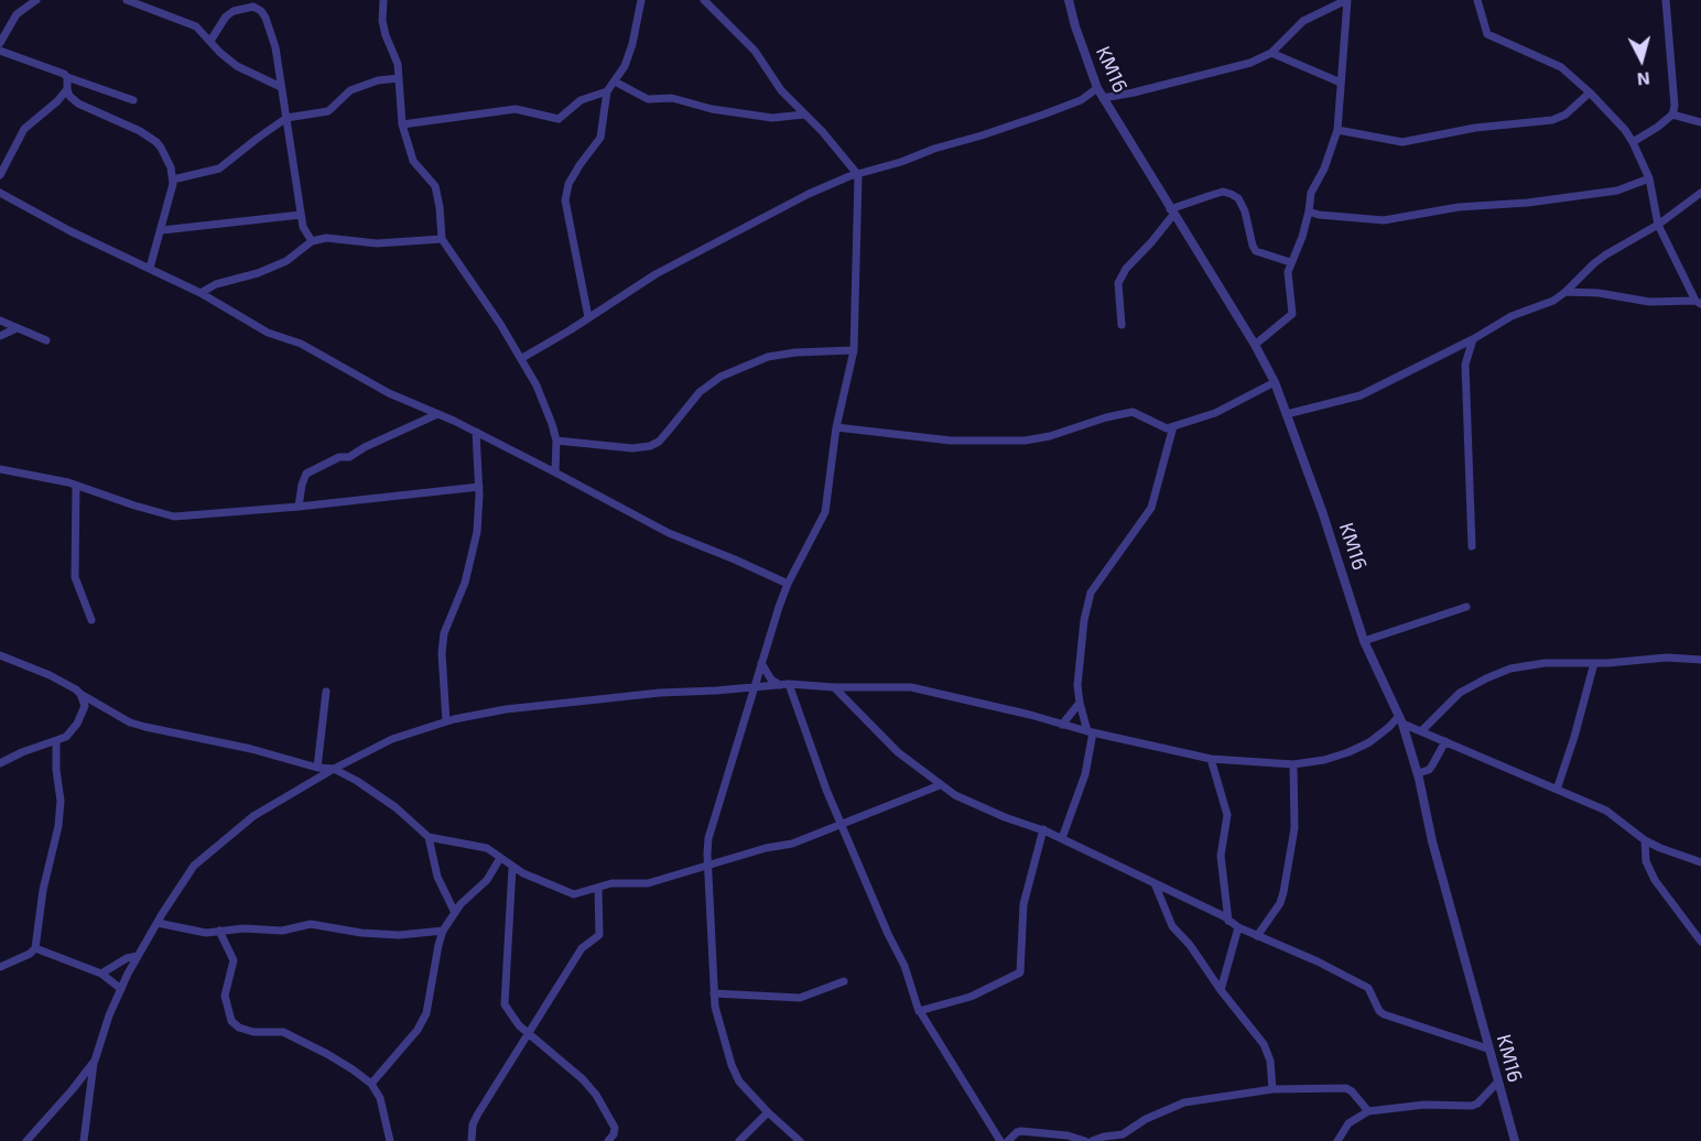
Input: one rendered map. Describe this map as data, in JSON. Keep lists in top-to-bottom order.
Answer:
{
  "streets": {
    "street": ["KM16"]
  },
  "north": "bottom"
}
